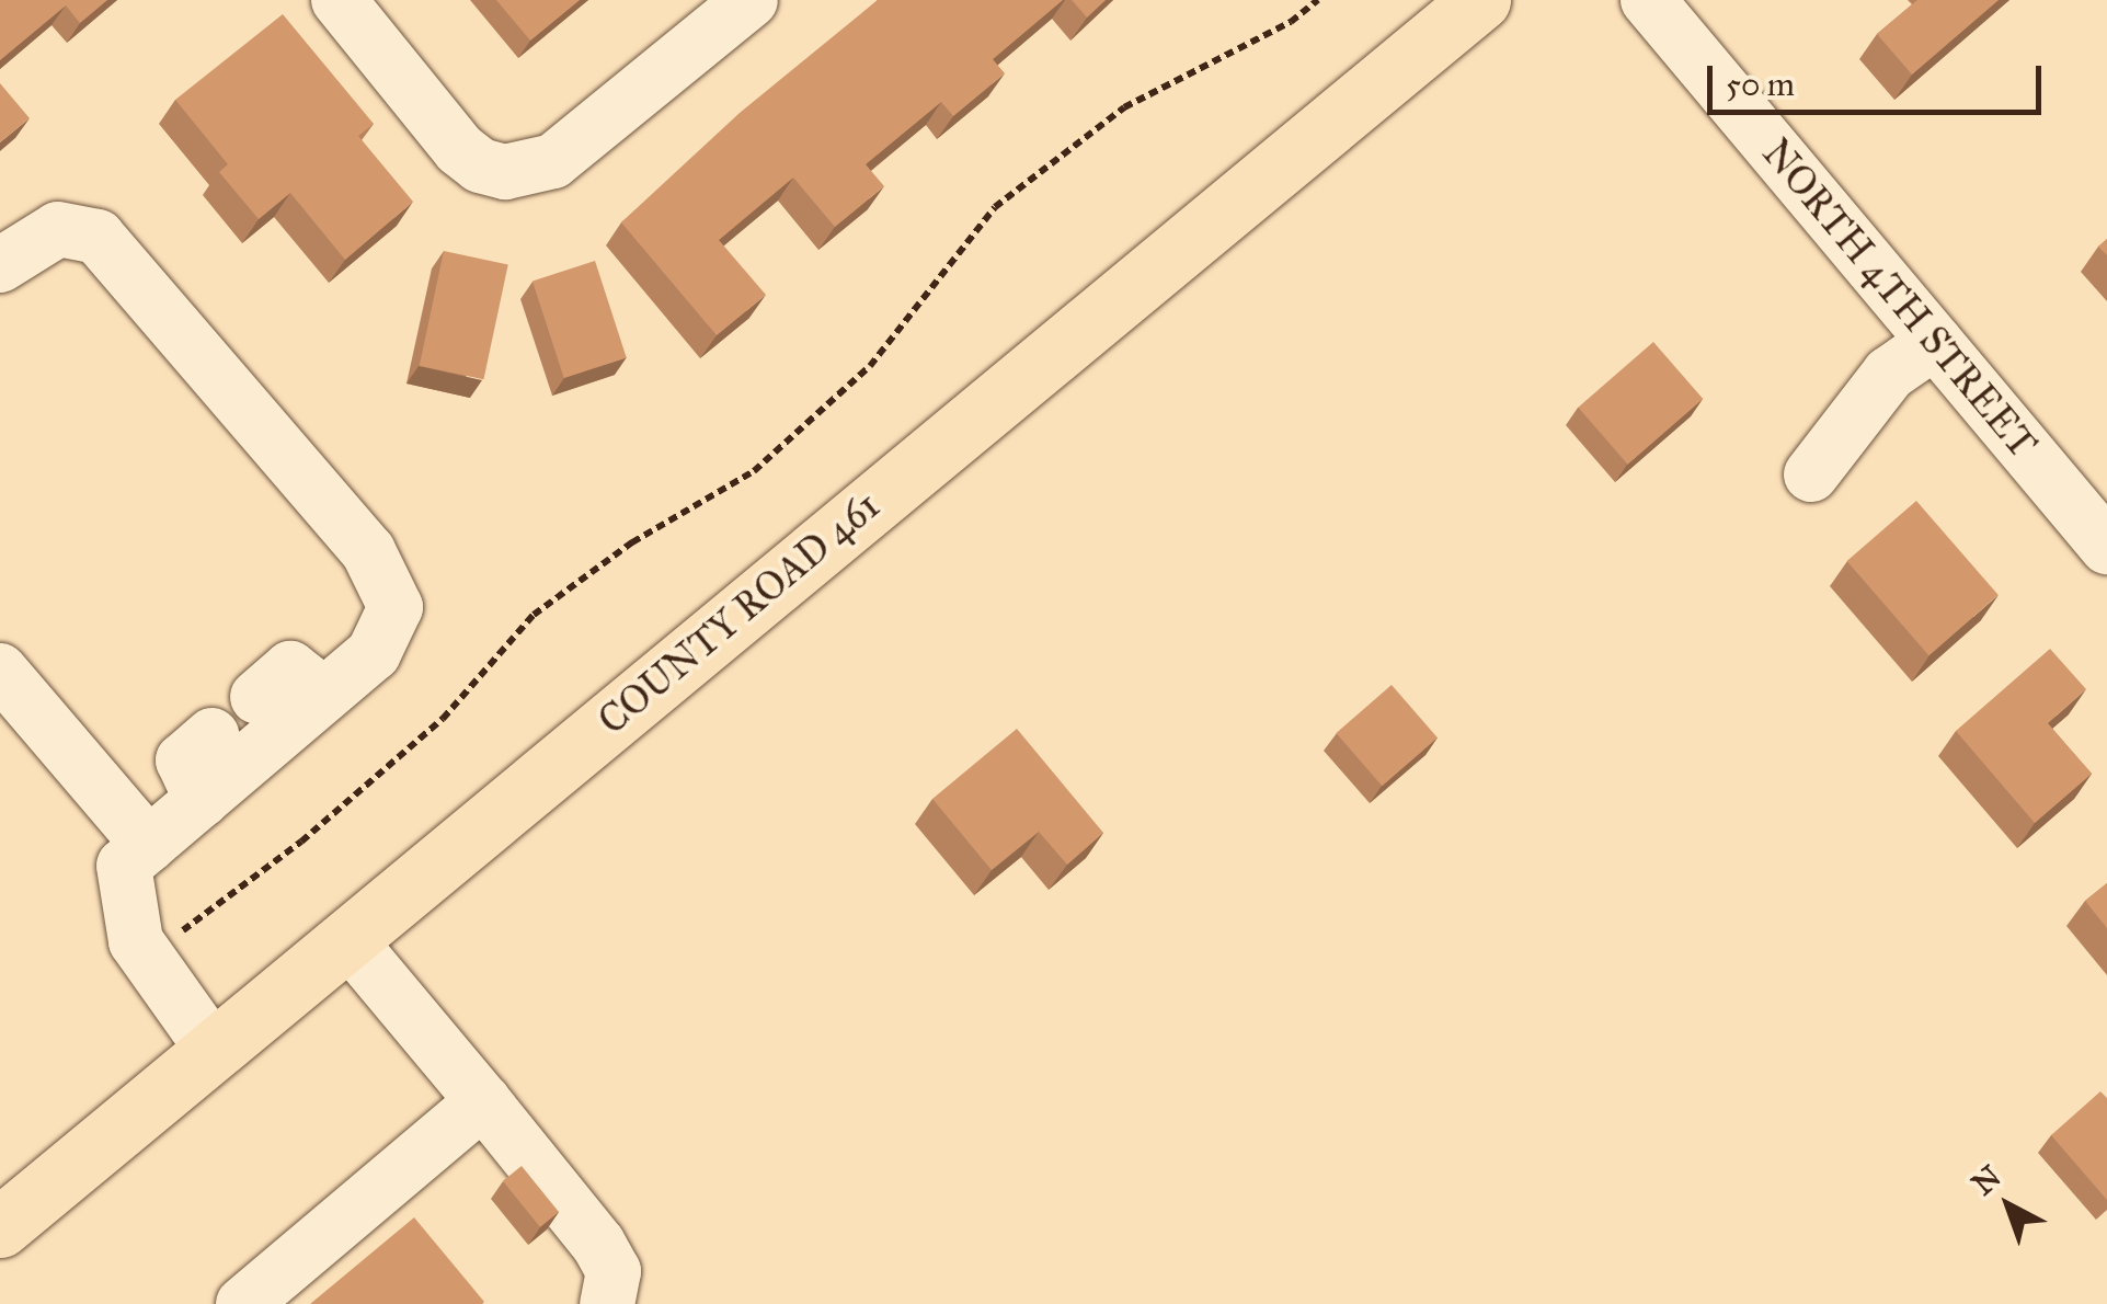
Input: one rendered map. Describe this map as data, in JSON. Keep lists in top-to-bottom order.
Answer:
{
  "streets": {
    "main road": ["COUNTY ROAD 461"],
    "street": ["NORTH 4TH STREET"]
  },
  "scale_bar": "50 m",
  "north": "top left"
}
